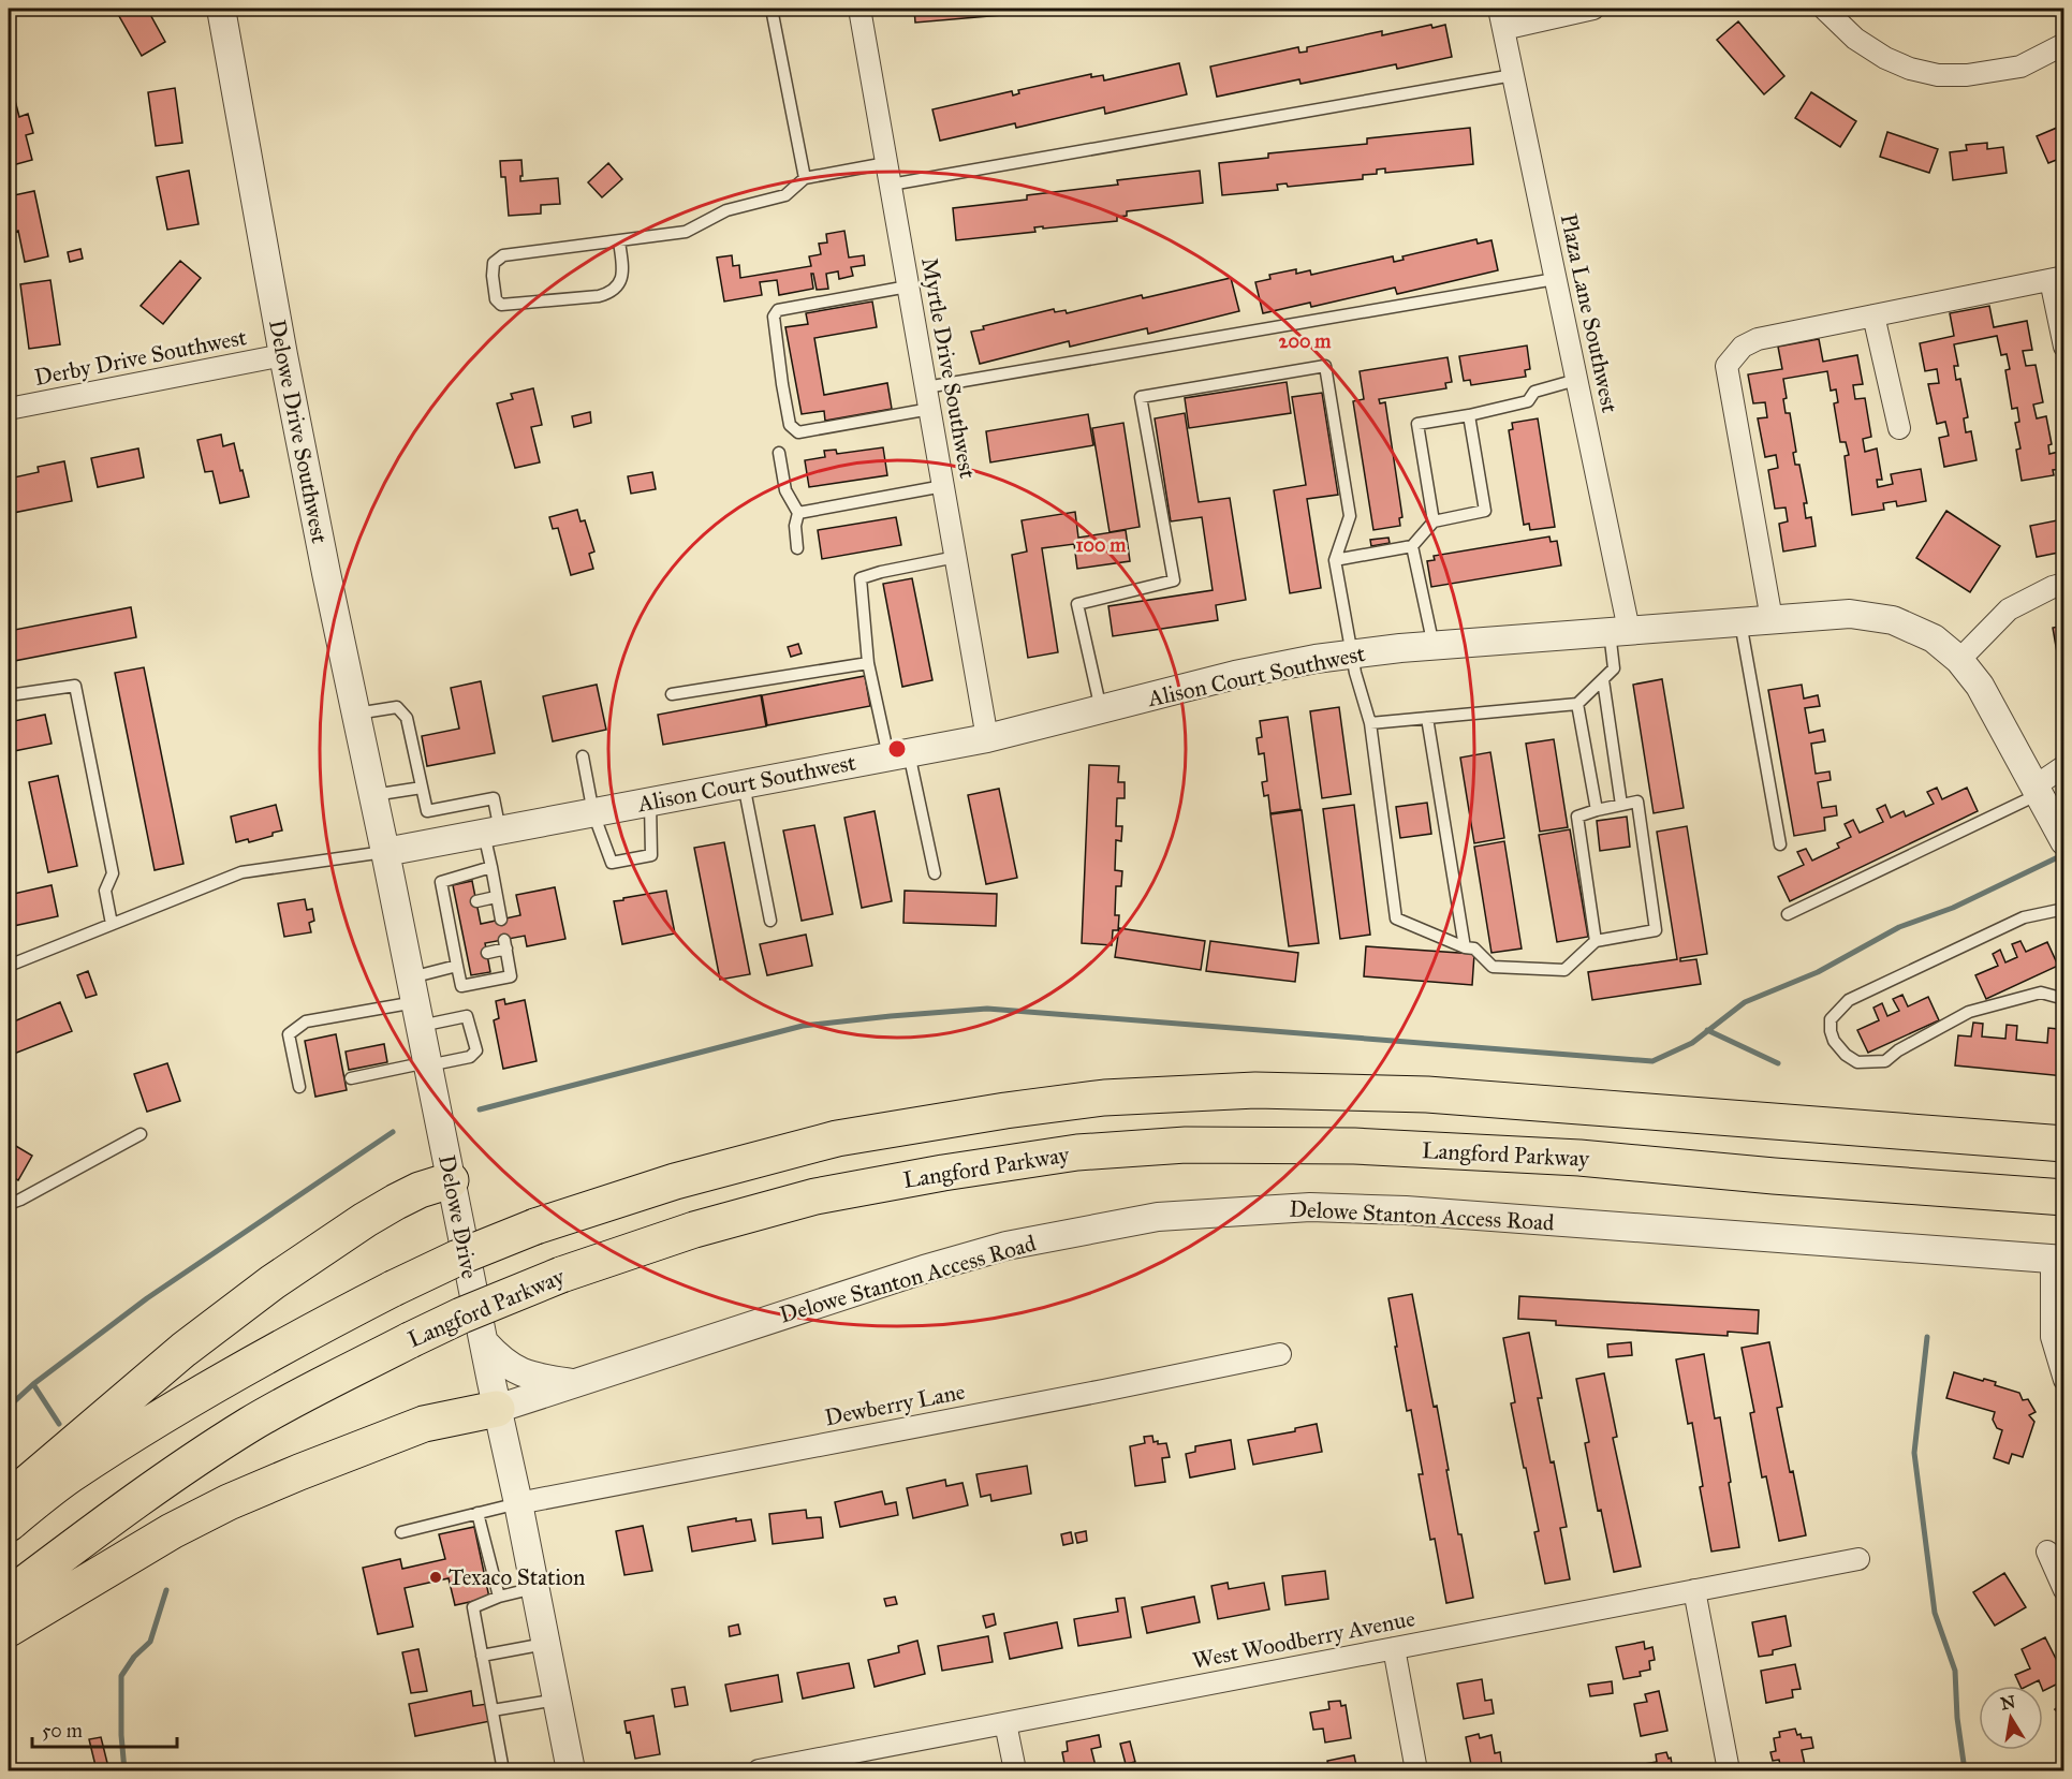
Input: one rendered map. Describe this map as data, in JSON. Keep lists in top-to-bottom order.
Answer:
{
  "streets": {
    "highway": ["Langford Parkway"],
    "street": [
      "Plaza Lane Southwest",
      "Derby Drive Southwest",
      "Myrtle Drive Southwest",
      "Delowe Drive Southwest",
      "Alison Court Southwest",
      "Delowe Stanton Access Road",
      "Delowe Drive",
      "Dewberry Lane",
      "West Woodberry Avenue"
    ]
  },
  "crossings": [
    ["Plaza Lane Southwest", "Alison Court Southwest"],
    ["Derby Drive Southwest", "Delowe Drive Southwest"],
    ["Myrtle Drive Southwest", "Alison Court Southwest"],
    ["Delowe Drive Southwest", "Alison Court Southwest"],
    ["Delowe Drive Southwest", "Delowe Drive"],
    ["Alison Court Southwest", "Delowe Drive"],
    ["Delowe Stanton Access Road", "Delowe Drive"],
    ["Delowe Drive", "Dewberry Lane"]
  ],
  "places": ["Texaco Station"],
  "scale_bar": "50 m",
  "north": "top",
  "rings": ["200 m", "100 m"]
}
